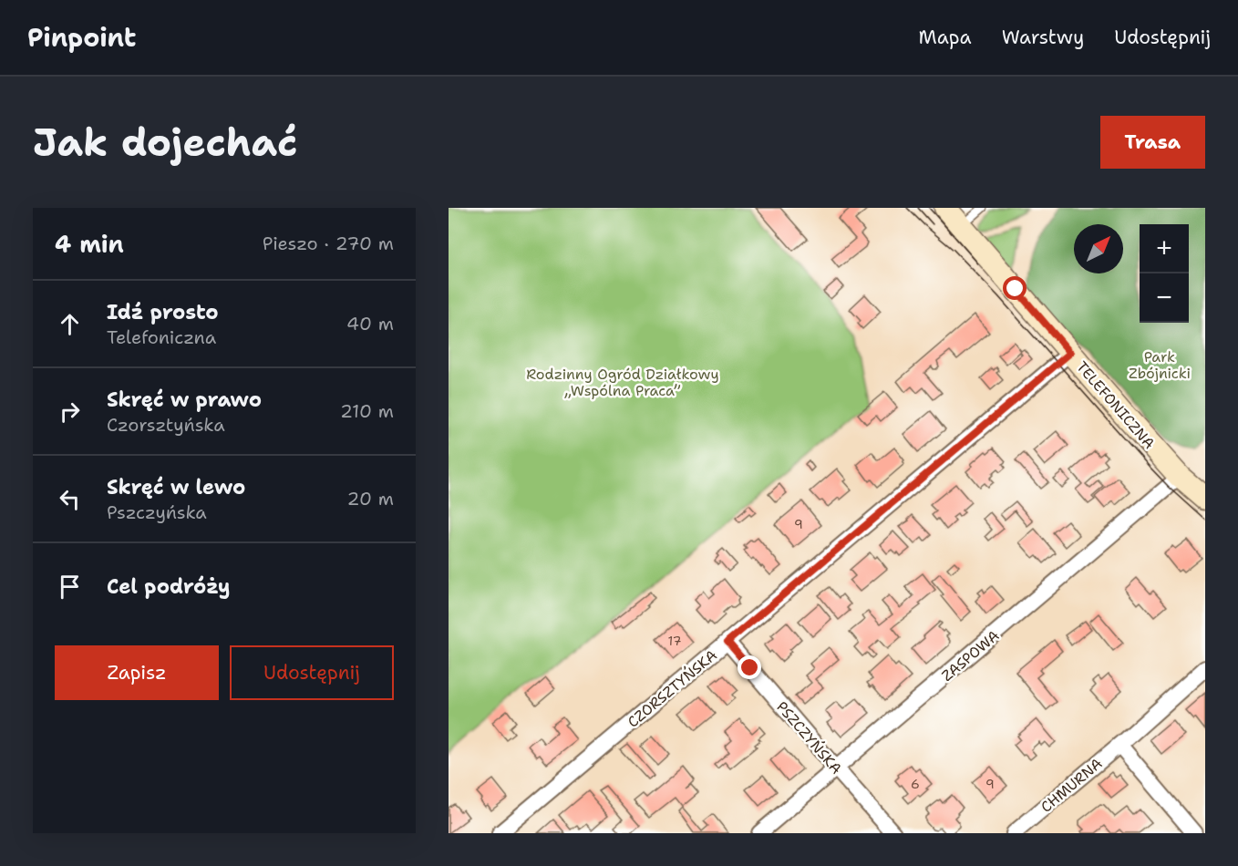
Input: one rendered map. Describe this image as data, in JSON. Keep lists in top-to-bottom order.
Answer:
{
  "streets": {
    "street": [
      "TELEFONICZNA",
      "ZASPOWA",
      "CZORSZTYŃSKA",
      "PSZCZYŃSKA",
      "CHMURNA"
    ]
  },
  "crossings": [
    ["TELEFONICZNA", "ZASPOWA"],
    ["TELEFONICZNA", "CZORSZTYŃSKA"],
    ["ZASPOWA", "PSZCZYŃSKA"],
    ["CZORSZTYŃSKA", "PSZCZYŃSKA"]
  ],
  "parks": ["Park Zbójnicki", "Rodzinny Ogród Działkowy „Wspólna Praca”"],
  "house_numbers": [
    "9",
    "17",
    "6",
    "9"
  ],
  "north": "top right",
  "page": {
    "header": "Pinpoint",
    "nav": ["Mapa", "Warstwy", "Udostępnij"],
    "buttons": [
      "Trasa",
      ["Zapisz", "Udostępnij"]
    ],
    "title": "Jak dojechać",
    "heading": ["4 min", "Pieszo · 270 m"],
    "map_buttons": ["+", "−"],
    "list": [
      ["Idź prosto", "Telefoniczna", "40 m"],
      ["Skręć w prawo", "Czorsztyńska", "210 m"],
      ["Skręć w lewo", "Pszczyńska", "20 m"],
      "Cel podróży"
    ]
  }
}
